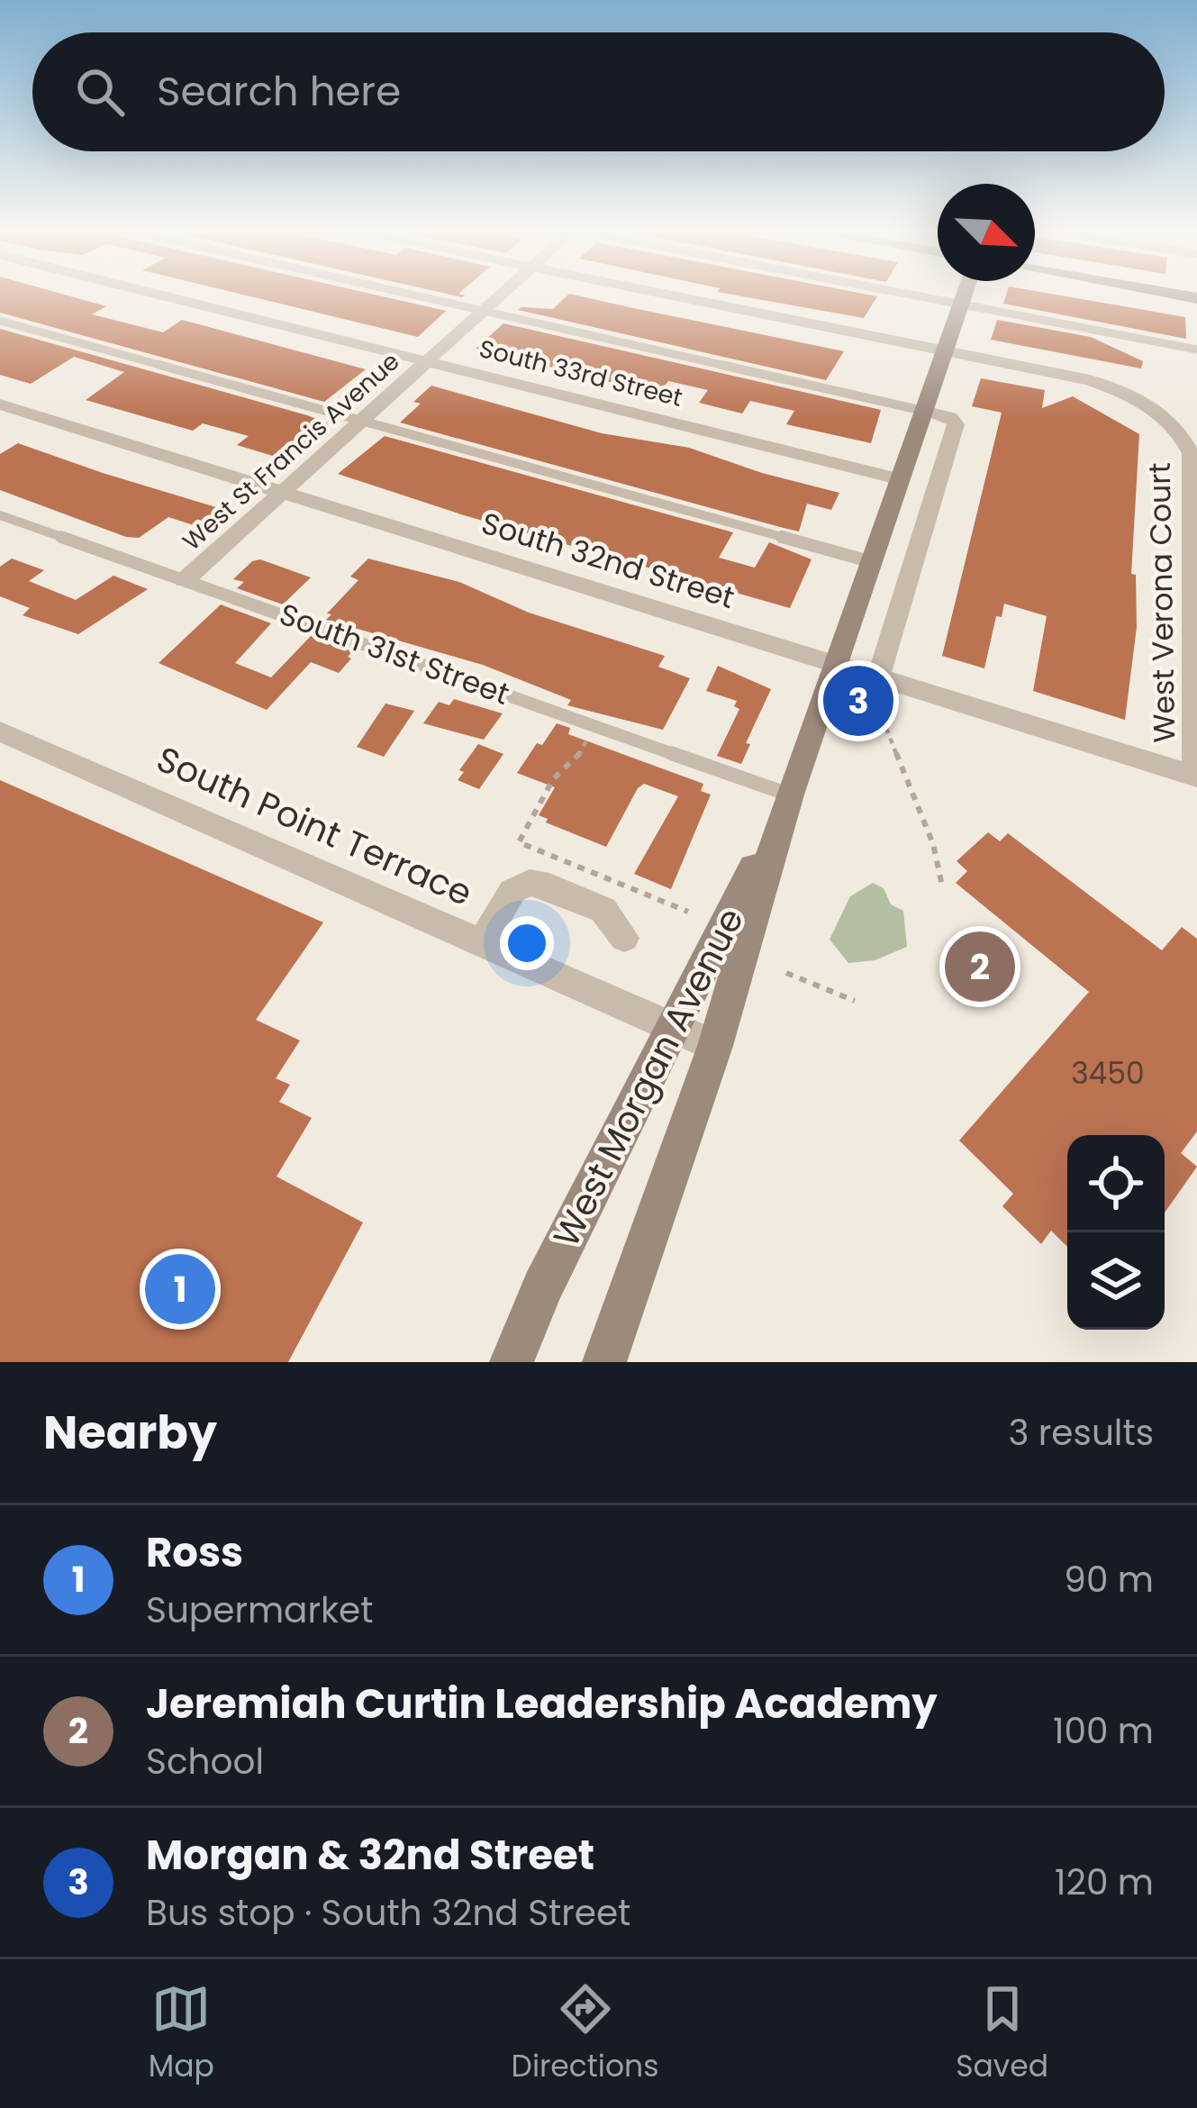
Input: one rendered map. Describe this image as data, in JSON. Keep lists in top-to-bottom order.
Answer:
{
  "streets": {
    "street": [
      "South 33rd Street",
      "West St Francis Avenue",
      "South 32nd Street",
      "West Verona Court",
      "South Point Terrace",
      "West Morgan Avenue"
    ],
    "lane": ["South 31st Street"]
  },
  "crossings": [
    ["South 33rd Street", "West St Francis Avenue"],
    ["South 33rd Street", "West Morgan Avenue"],
    ["West St Francis Avenue", "South 32nd Street"],
    ["West St Francis Avenue", "South 31st Street"],
    ["South 32nd Street", "West Verona Court"],
    ["South 32nd Street", "West Morgan Avenue"],
    ["South 31st Street", "West Morgan Avenue"],
    ["South Point Terrace", "West Morgan Avenue"]
  ],
  "house_numbers": ["3450"],
  "north": "bottom right",
  "page": {
    "search": "Search here",
    "pins": ["3", "2", "1"],
    "heading": ["Nearby", "3 results"],
    "list": [
      {
        "mark": "1",
        "name": "Ross",
        "note": "Supermarket",
        "value": "90 m"
      },
      {
        "mark": "2",
        "name": "Jeremiah Curtin Leadership Academy",
        "note": "School",
        "value": "100 m"
      },
      {
        "mark": "3",
        "name": "Morgan & 32nd Street",
        "note": "Bus stop · South 32nd Street",
        "value": "120 m"
      }
    ],
    "nav": ["Map", "Directions", "Saved"]
  }
}
